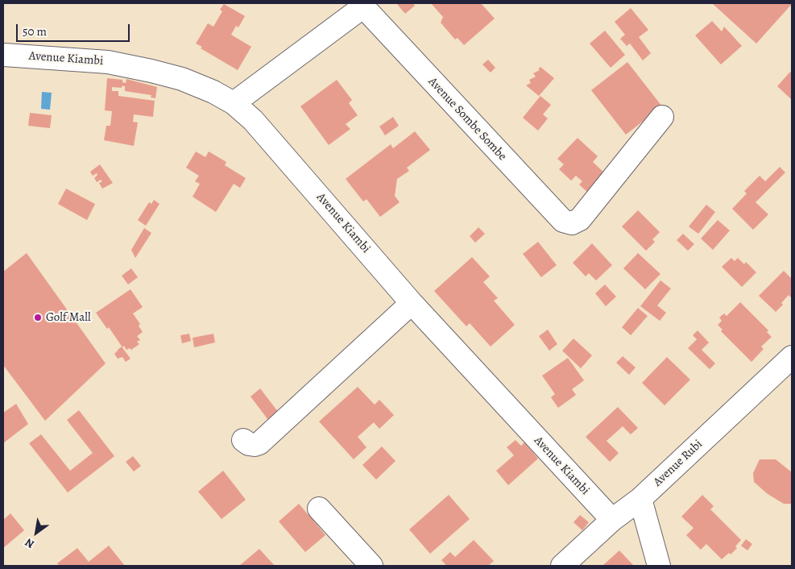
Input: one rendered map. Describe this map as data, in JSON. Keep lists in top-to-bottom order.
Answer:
{
  "streets": {
    "street": ["Avenue Kiambi", "Avenue Sombe Sombe", "Avenue Rubi"]
  },
  "crossings": [
    ["Avenue Kiambi", "Avenue Rubi"]
  ],
  "places": ["Golf Mall"],
  "scale_bar": "50 m",
  "north": "bottom left"
}
